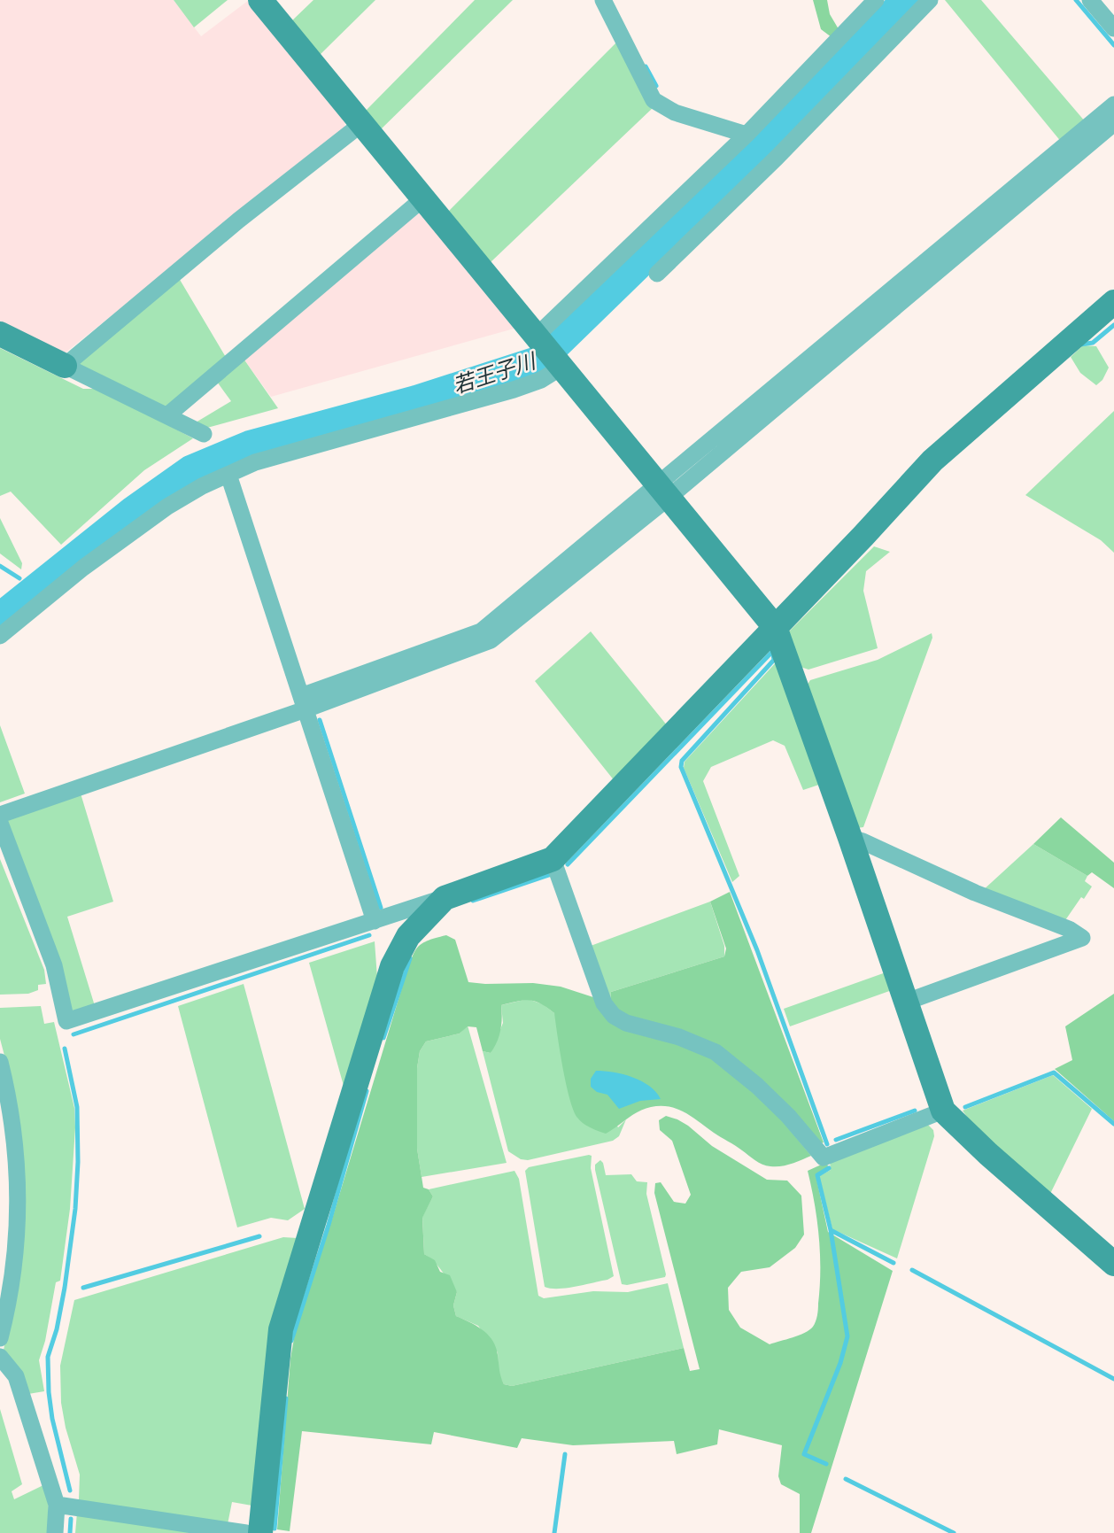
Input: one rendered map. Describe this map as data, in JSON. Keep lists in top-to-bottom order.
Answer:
{
  "water": ["若王子川"]
}
